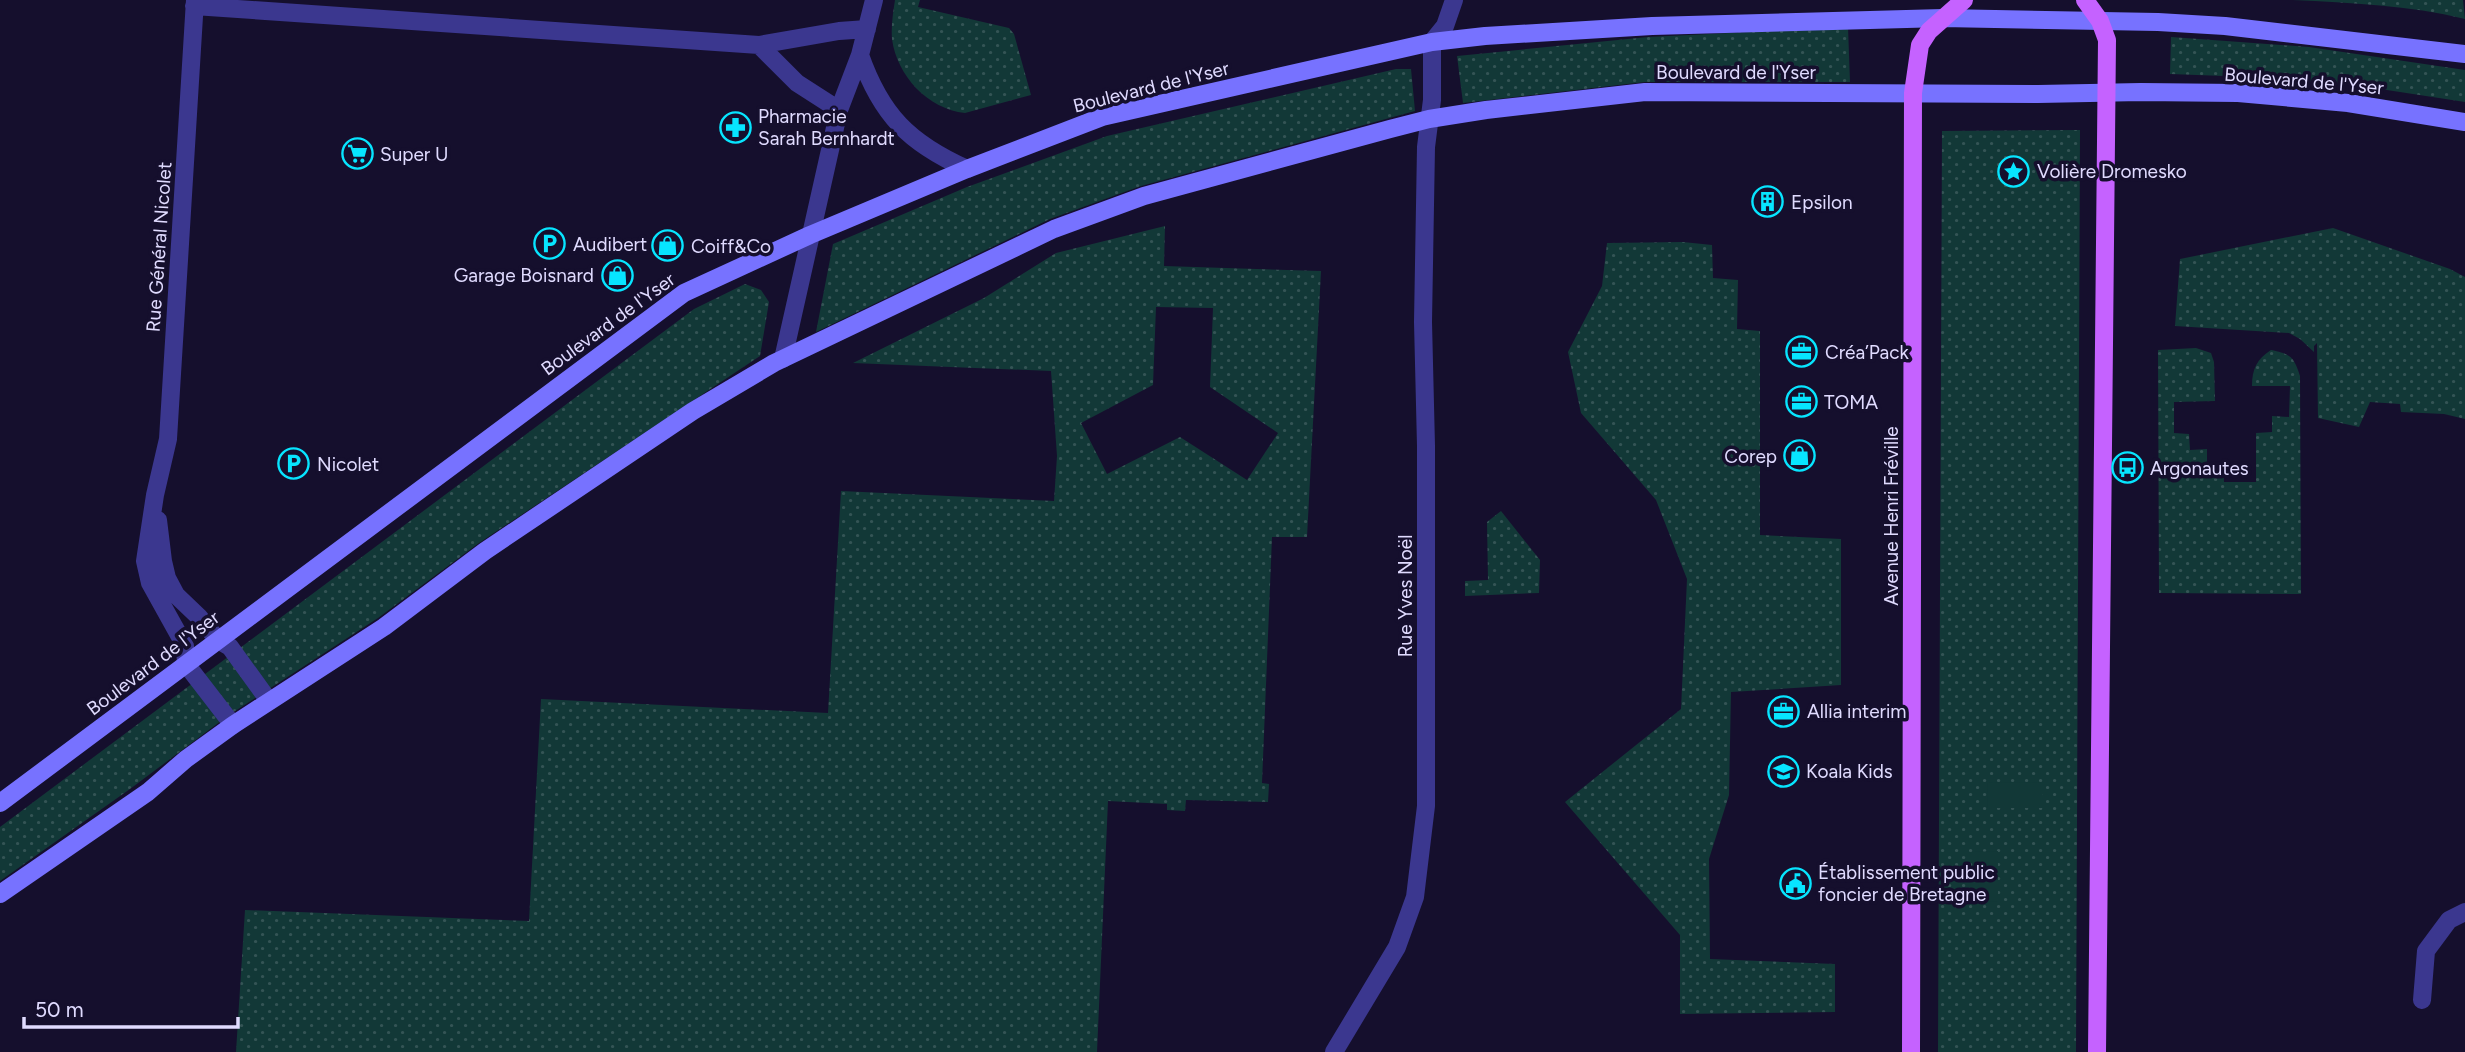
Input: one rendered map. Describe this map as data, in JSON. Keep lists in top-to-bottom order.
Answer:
{
  "streets": {
    "main road": ["Boulevard de l'Yser", "Avenue Henri Fréville"],
    "street": ["Rue Général Nicolet", "Rue Yves Noël"]
  },
  "crossings": [
    ["Boulevard de l'Yser", "Rue Général Nicolet"],
    ["Boulevard de l'Yser", "Avenue Henri Fréville"],
    ["Boulevard de l'Yser", "Rue Yves Noël"]
  ],
  "places": {
    "pharmacy": ["Pharmacie Sarah Bernhardt"],
    "supermarket": ["Super U"],
    "place": ["Volière Dromesko"],
    "building": ["Epsilon"],
    "parking": ["Audibert", "Nicolet"],
    "shop": ["Coiff&Co", "Garage Boisnard", "Corep"],
    "office": ["Créa’Pack", "TOMA", "Allia interim"],
    "bus stop": ["Argonautes"],
    "school or university": ["Koala Kids"],
    "public building": ["Établissement public foncier de Bretagne"]
  },
  "scale_bar": "50 m"
}
